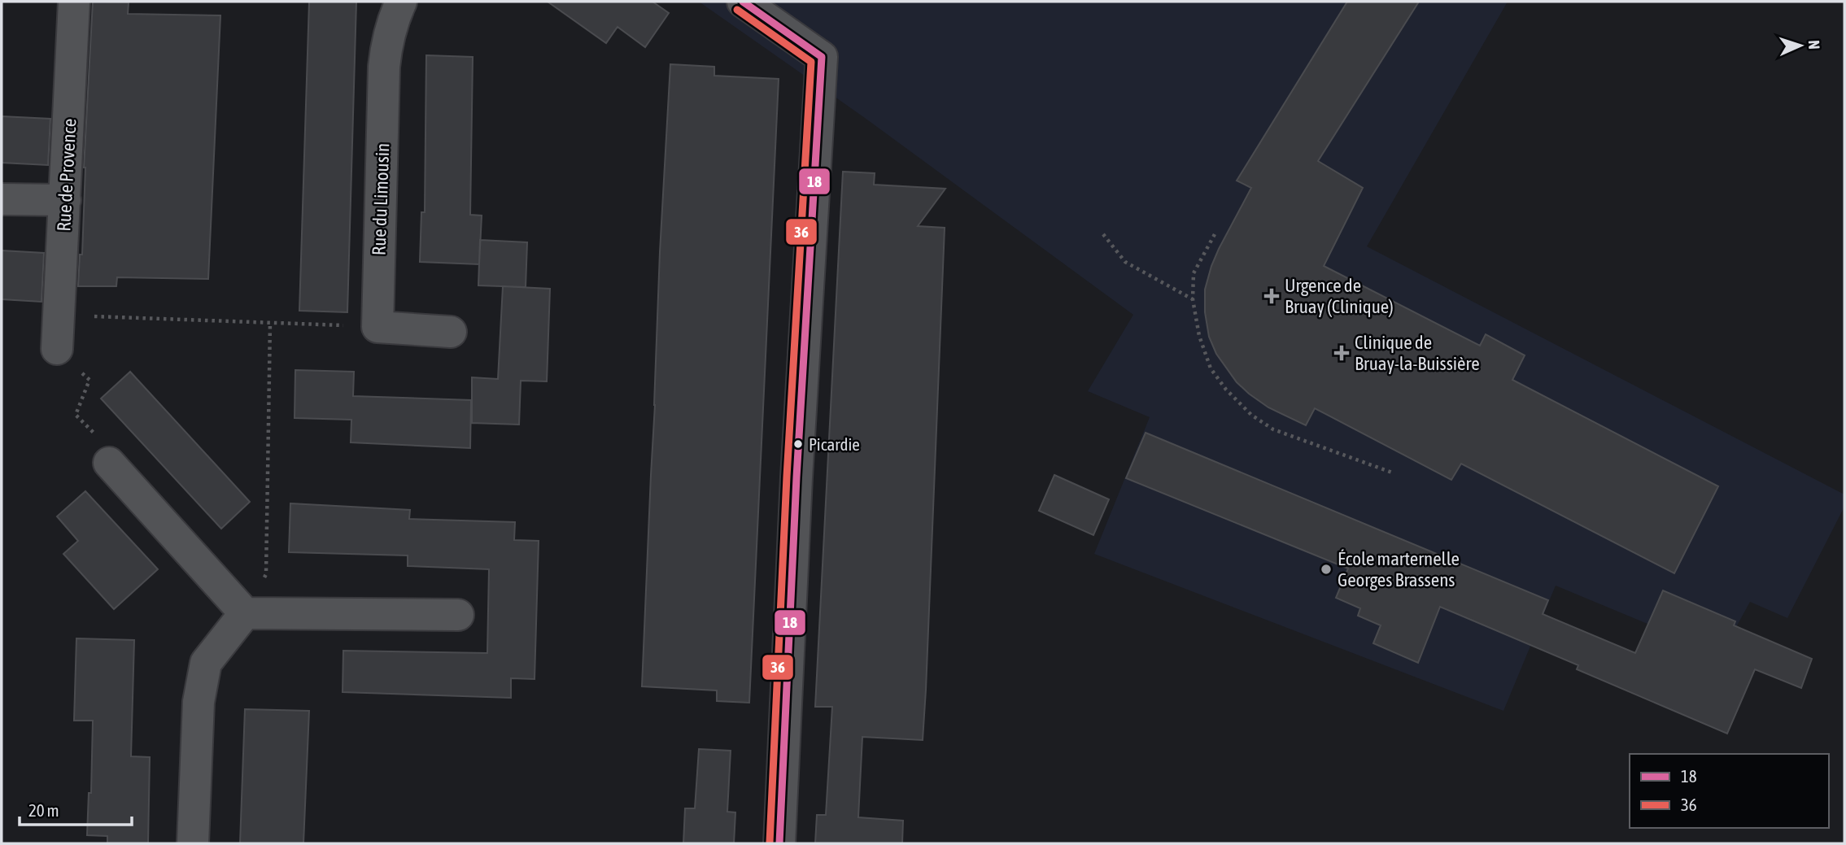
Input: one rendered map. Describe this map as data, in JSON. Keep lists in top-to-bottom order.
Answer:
{
  "streets": {
    "street": ["Rue de Provence", "Rue du Limousin"]
  },
  "places": {
    "health": ["Urgence de Bruay (Clinique)", "Clinique de Bruay-la-Buissière"],
    "other": ["Picardie", "École marternelle Georges Brassens"]
  },
  "lines": ["transit line 18", "transit line 36"],
  "legend": ["18", "36"],
  "scale_bar": "20 m",
  "north": "right"
}
